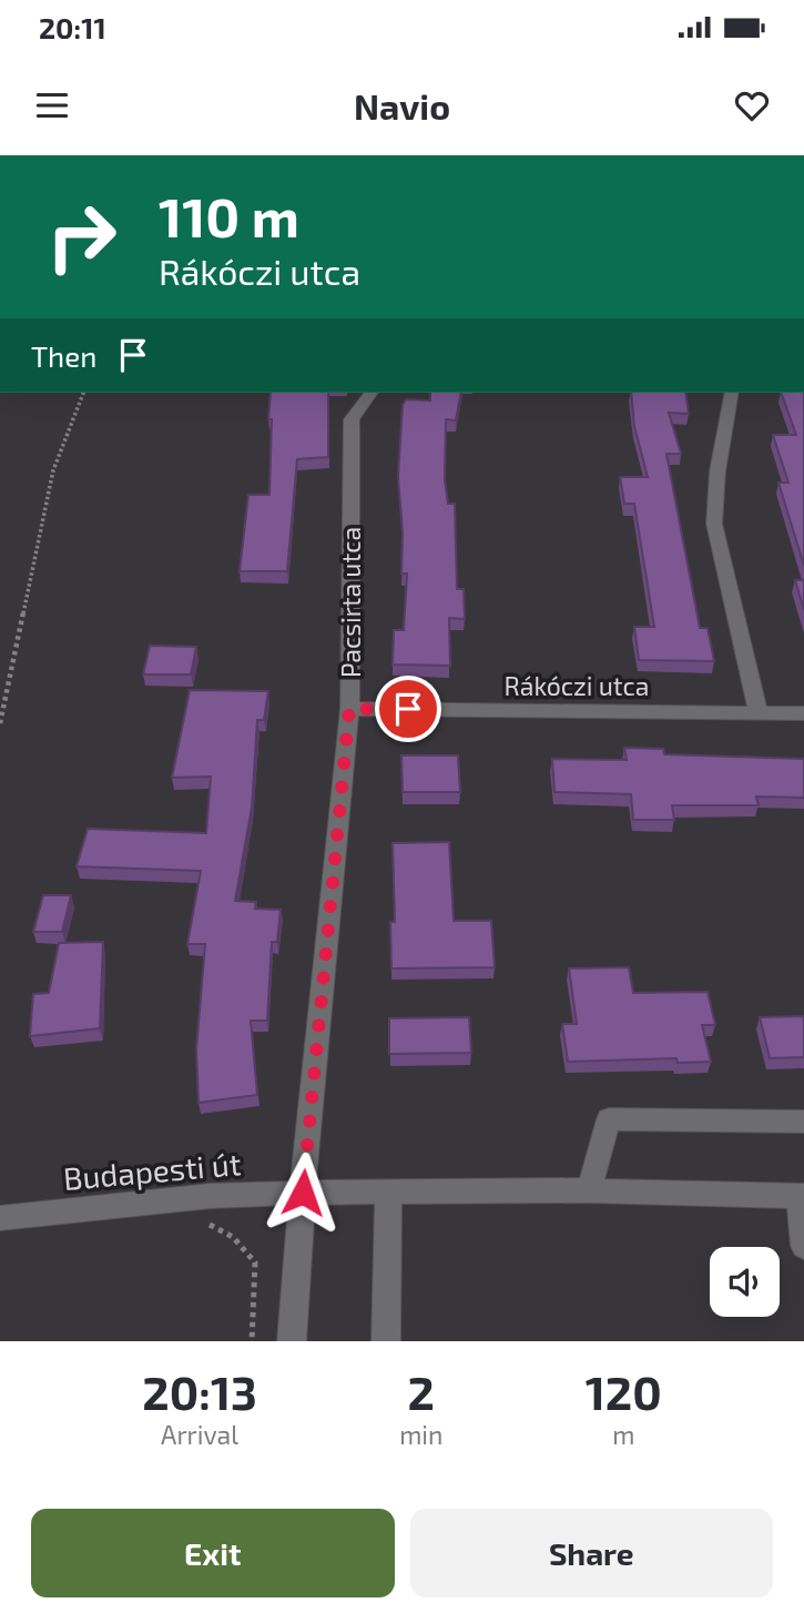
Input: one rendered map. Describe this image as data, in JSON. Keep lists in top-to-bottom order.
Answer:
{
  "streets": {
    "street": ["Pacsirta utca", "Rákóczi utca", "Budapesti út"]
  },
  "crossings": [
    ["Pacsirta utca", "Rákóczi utca"],
    ["Pacsirta utca", "Budapesti út"]
  ],
  "page": {
    "status": "20:11",
    "header": "Navio",
    "turn": ["110 m", "Rákóczi utca"],
    "then": "Then",
    "eta": [
      "20:13",
      "Arrival",
      "2",
      "min",
      "120",
      "m"
    ],
    "buttons": ["Exit", "Share"]
  }
}
